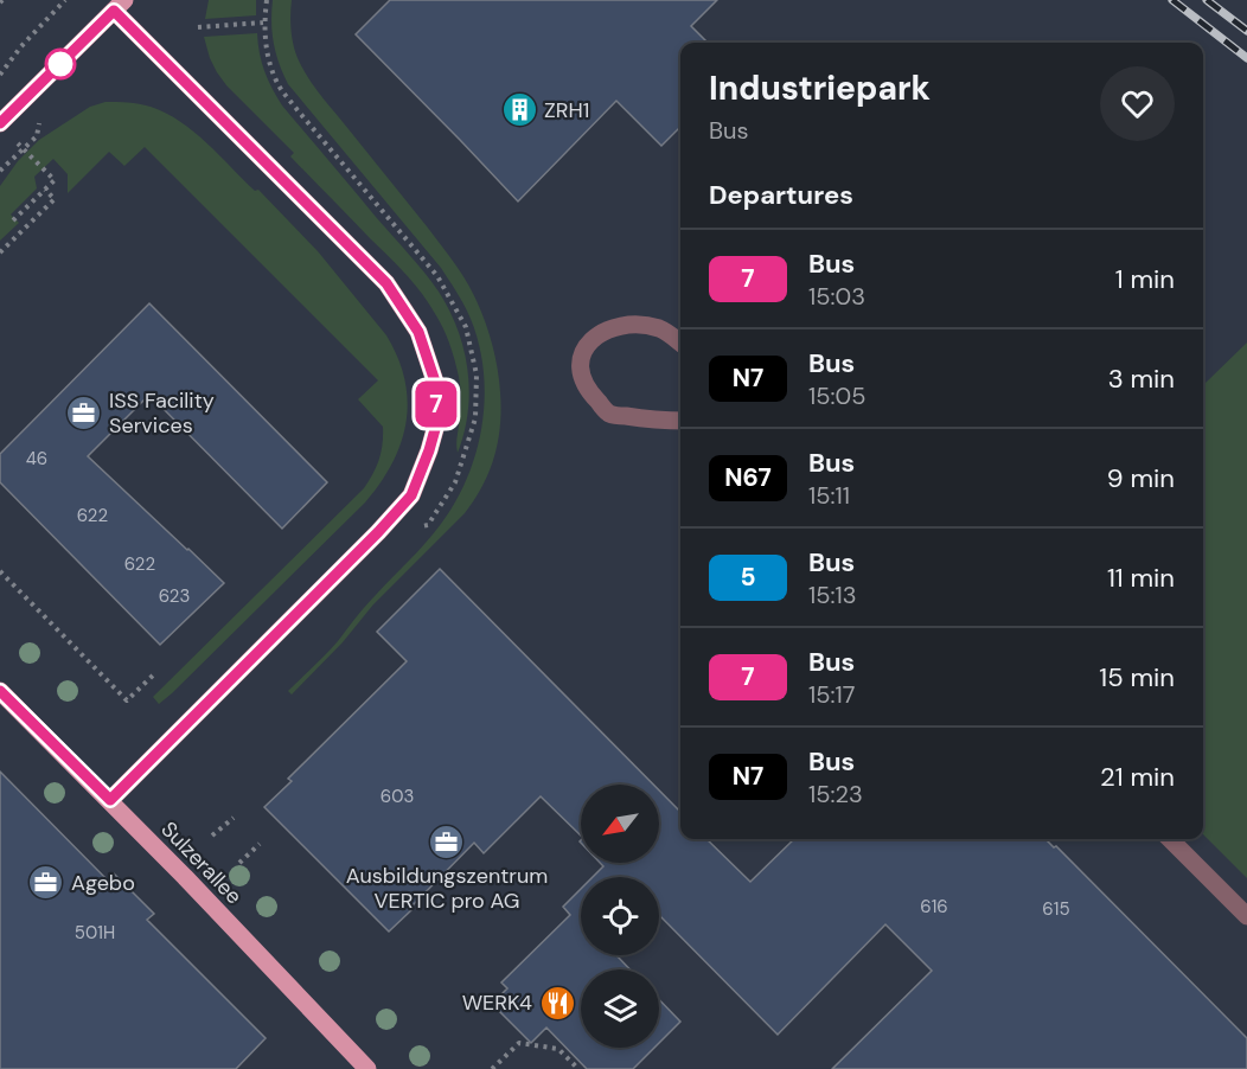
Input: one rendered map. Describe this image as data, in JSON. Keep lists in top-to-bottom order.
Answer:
{
  "streets": {
    "main road": ["Sulzerallee"]
  },
  "places": {
    "building": ["ZRH1"],
    "office": ["ISS Facility Services", "Ausbildungszentrum VERTIC pro AG", "Agebo"],
    "restaurant": ["WERK4"]
  },
  "lines": ["bus line 7"],
  "house_numbers": [
    "46",
    "622",
    "622",
    "623",
    "603",
    "616",
    "615",
    "501H"
  ],
  "north": "bottom left",
  "page": {
    "on_map": "7",
    "heading": [
      ["Industriepark", "Bus"],
      "Departures"
    ],
    "list": [
      {
        "mark": "7",
        "name": "Bus",
        "note": "15:03",
        "value": "1 min"
      },
      {
        "mark": "N7",
        "name": "Bus",
        "note": "15:05",
        "value": "3 min"
      },
      {
        "mark": "N67",
        "name": "Bus",
        "note": "15:11",
        "value": "9 min"
      },
      {
        "mark": "5",
        "name": "Bus",
        "note": "15:13",
        "value": "11 min"
      },
      {
        "mark": "7",
        "name": "Bus",
        "note": "15:17",
        "value": "15 min"
      },
      {
        "mark": "N7",
        "name": "Bus",
        "note": "15:23",
        "value": "21 min"
      }
    ]
  }
}
